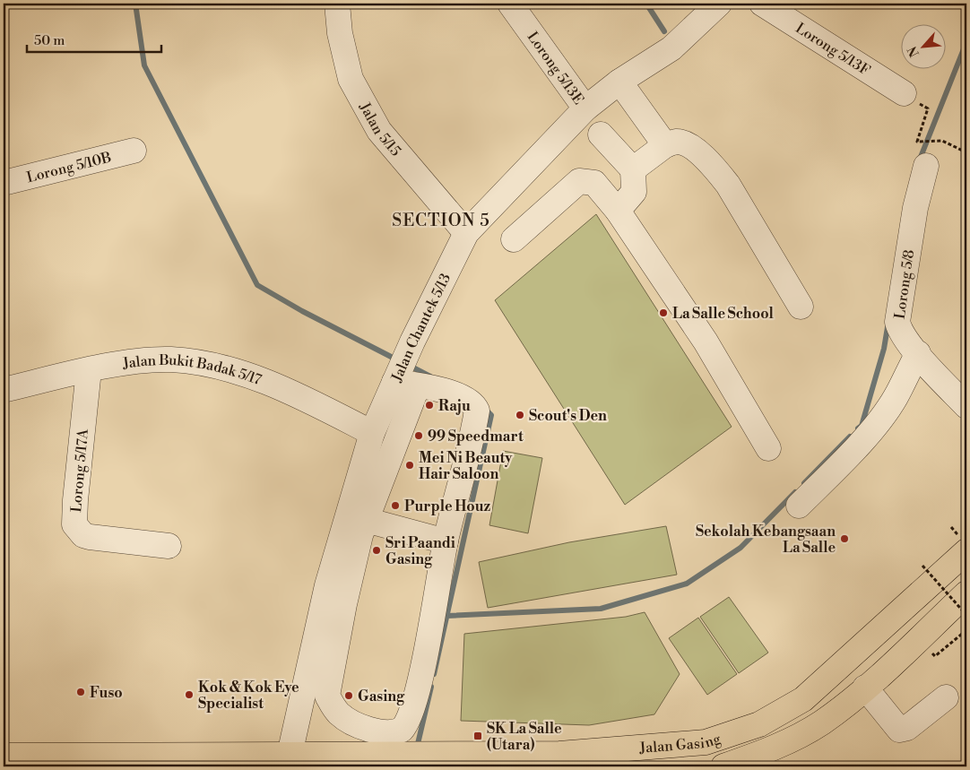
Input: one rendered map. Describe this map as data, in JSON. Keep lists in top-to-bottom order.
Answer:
{
  "streets": {
    "main road": ["Jalan Gasing"],
    "street": [
      "Lorong 5/13F",
      "Lorong 5/13E",
      "Jalan 5/15",
      "Lorong 5/10B",
      "Lorong 5/8",
      "Jalan Chantek 5/13",
      "Jalan Bukit Badak 5/17",
      "Lorong 5/17A"
    ]
  },
  "crossings": [
    ["Lorong 5/13E", "Jalan Chantek 5/13"],
    ["Jalan 5/15", "Jalan Chantek 5/13"],
    ["Jalan Chantek 5/13", "Jalan Bukit Badak 5/17"],
    ["Jalan Chantek 5/13", "Jalan Gasing"],
    ["Jalan Bukit Badak 5/17", "Lorong 5/17A"]
  ],
  "districts": ["SECTION 5"],
  "places": {
    "other": [
      "La Salle School",
      "Raju",
      "Scout's Den",
      "99 Speedmart",
      "Mei Ni Beauty Hair Saloon",
      "Purple Houz",
      "Sekolah Kebangsaan La Salle",
      "Sri Paandi Gasing",
      "Fuso",
      "Kok & Kok Eye Specialist",
      "Gasing"
    ],
    "transit": ["SK La Salle (Utara)"]
  },
  "scale_bar": "50 m",
  "north": "bottom left"
}
